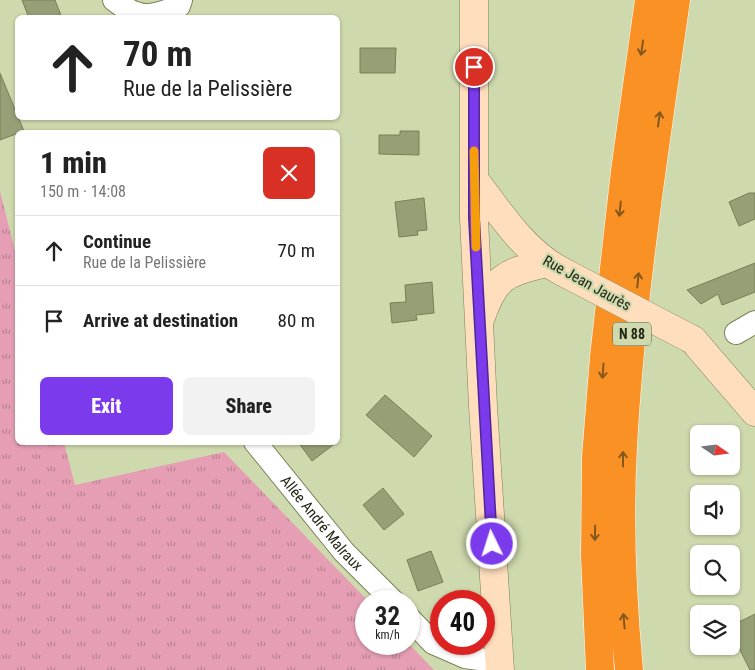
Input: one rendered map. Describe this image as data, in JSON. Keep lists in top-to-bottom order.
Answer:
{
  "streets": {
    "highway": ["N 88"],
    "street": ["Rue Jean Jaurès", "Allée André Malraux"]
  },
  "north": "right",
  "page": {
    "turn": ["70 m", "Rue de la Pelissière"],
    "heading": ["1 min", "150 m · 14:08"],
    "list": [
      {
        "name": "Continue",
        "note": "Rue de la Pelissière",
        "value": "70 m"
      },
      {
        "name": "Arrive at destination",
        "value": "80 m"
      }
    ],
    "buttons": ["Exit", "Share"],
    "speed": "32 km/h",
    "limit": "40"
  }
}
